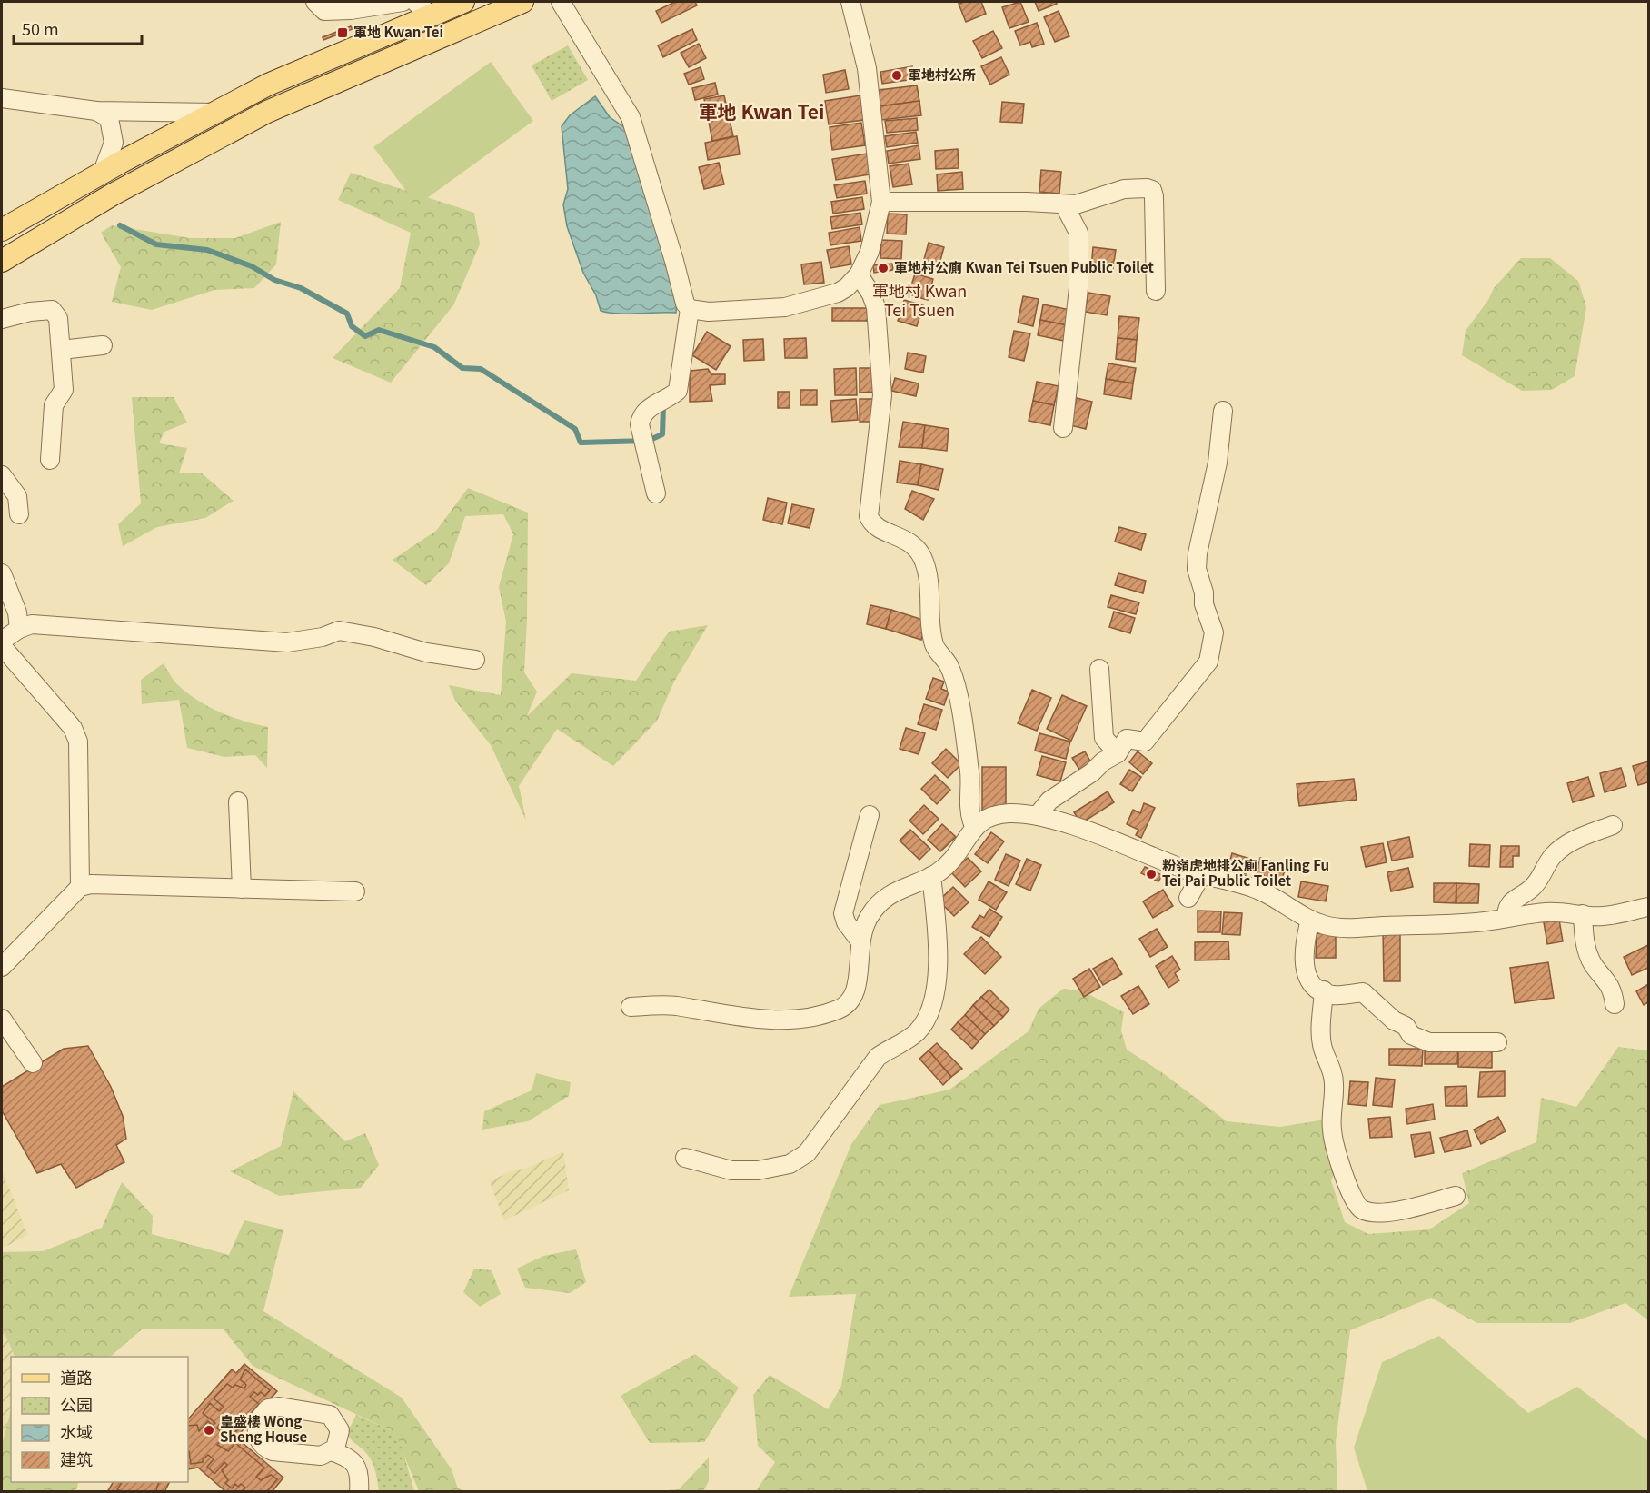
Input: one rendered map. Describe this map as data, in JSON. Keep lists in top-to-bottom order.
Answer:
{
  "districts": ["軍地 Kwan Tei", "軍地村 Kwan Tei Tsuen"],
  "places": {
    "transit": ["軍地 Kwan Tei"],
    "other": [
      "軍地村公所",
      "軍地村公廁 Kwan Tei Tsuen Public Toilet",
      "粉嶺虎地排公廁 Fanling Fu Tei Pai Public Toilet",
      "皇盛樓 Wong Sheng House"
    ]
  },
  "legend": [
    "道路",
    "公园",
    "水域",
    "建筑"
  ],
  "scale_bar": "50 m"
}
